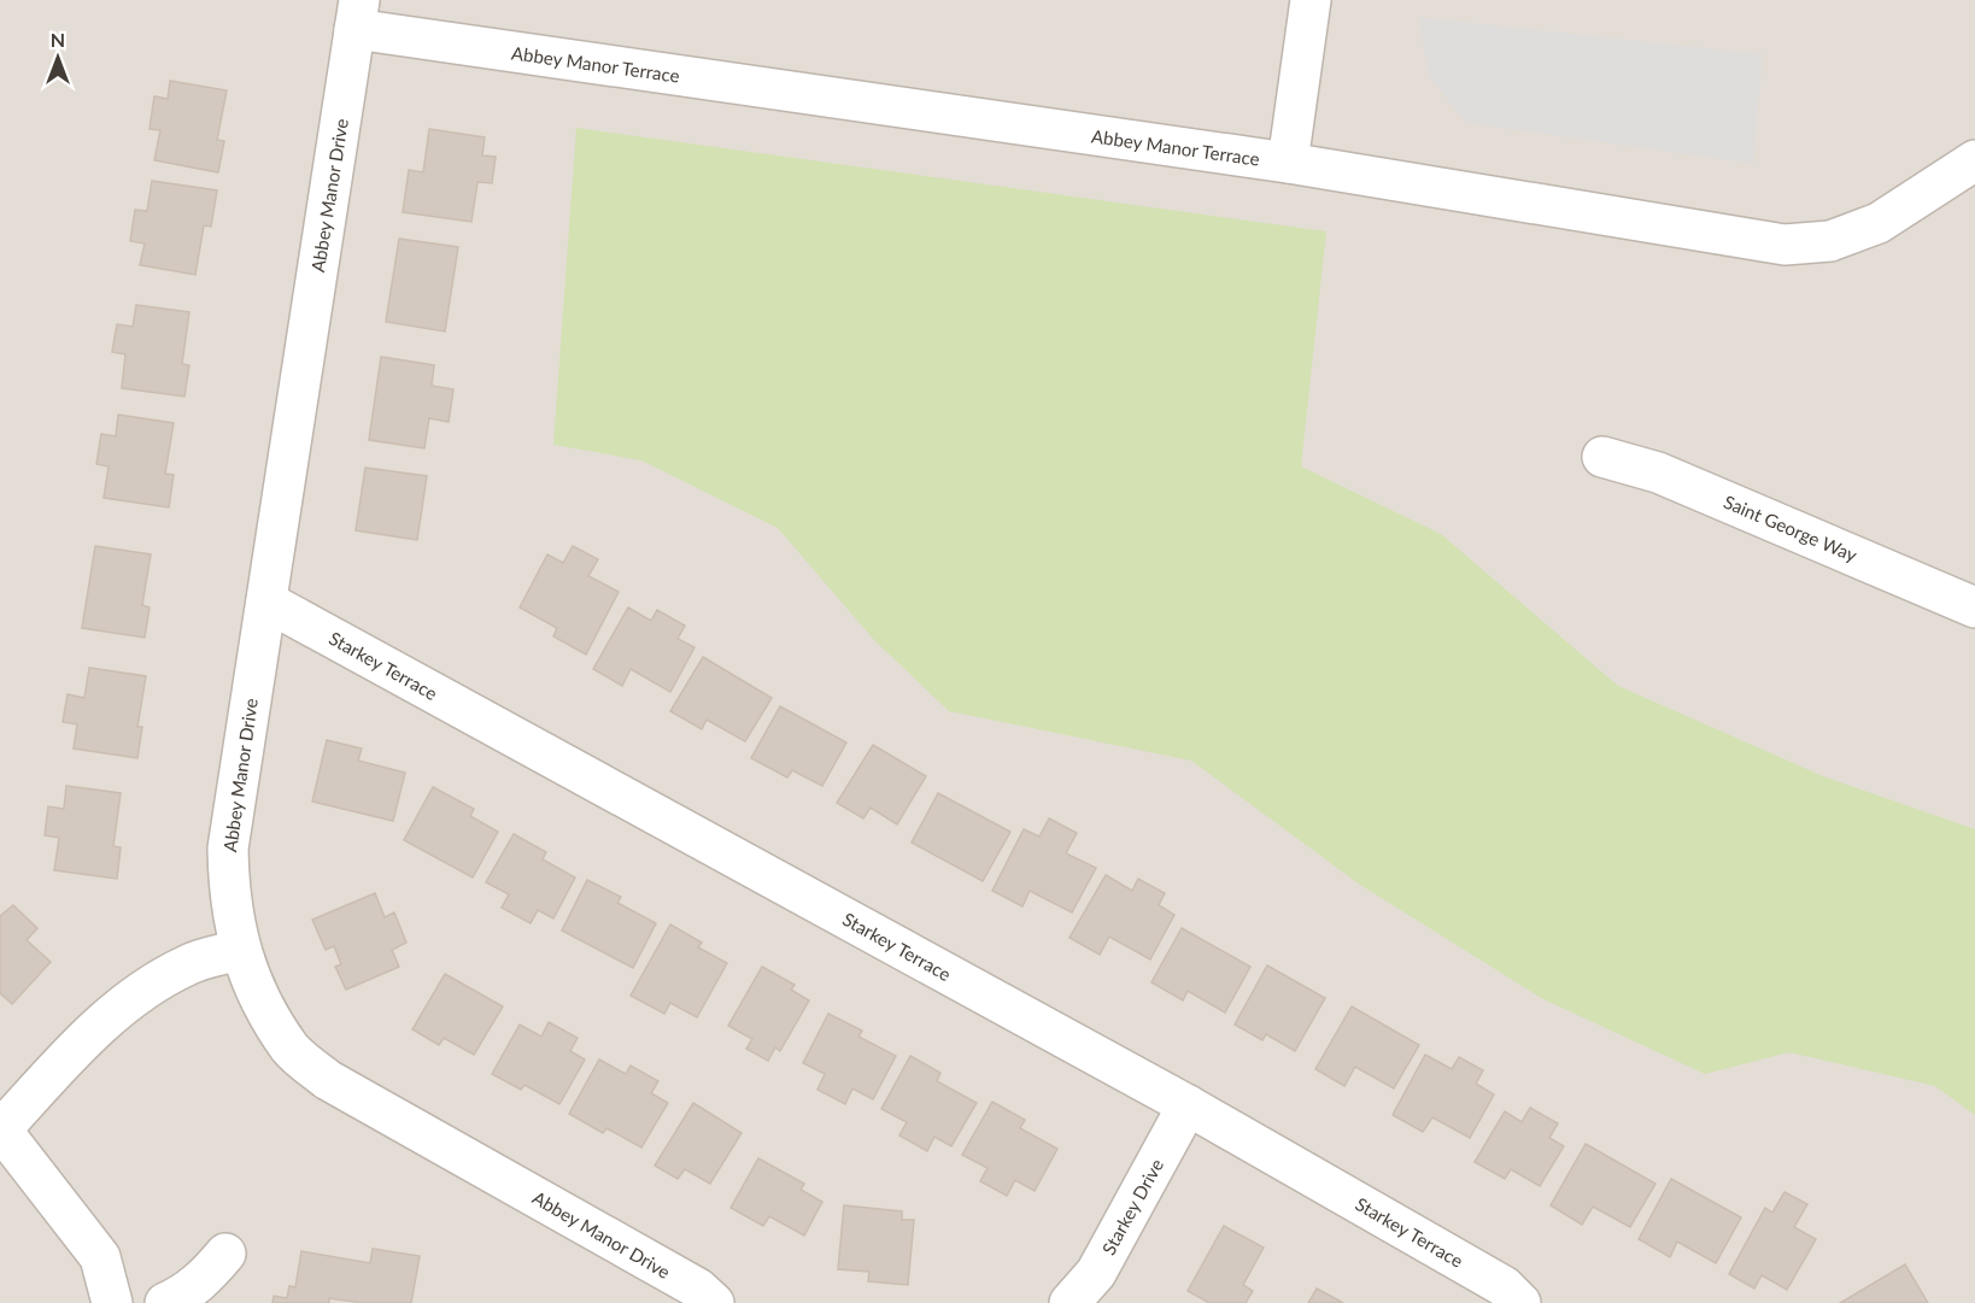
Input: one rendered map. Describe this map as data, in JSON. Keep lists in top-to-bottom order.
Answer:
{
  "streets": {
    "street": [
      "Abbey Manor Terrace",
      "Abbey Manor Drive",
      "Saint George Way",
      "Starkey Terrace",
      "Starkey Drive"
    ]
  },
  "crossings": [
    ["Abbey Manor Terrace", "Abbey Manor Drive"],
    ["Abbey Manor Drive", "Starkey Terrace"],
    ["Starkey Terrace", "Starkey Drive"]
  ],
  "north": "top"
}
